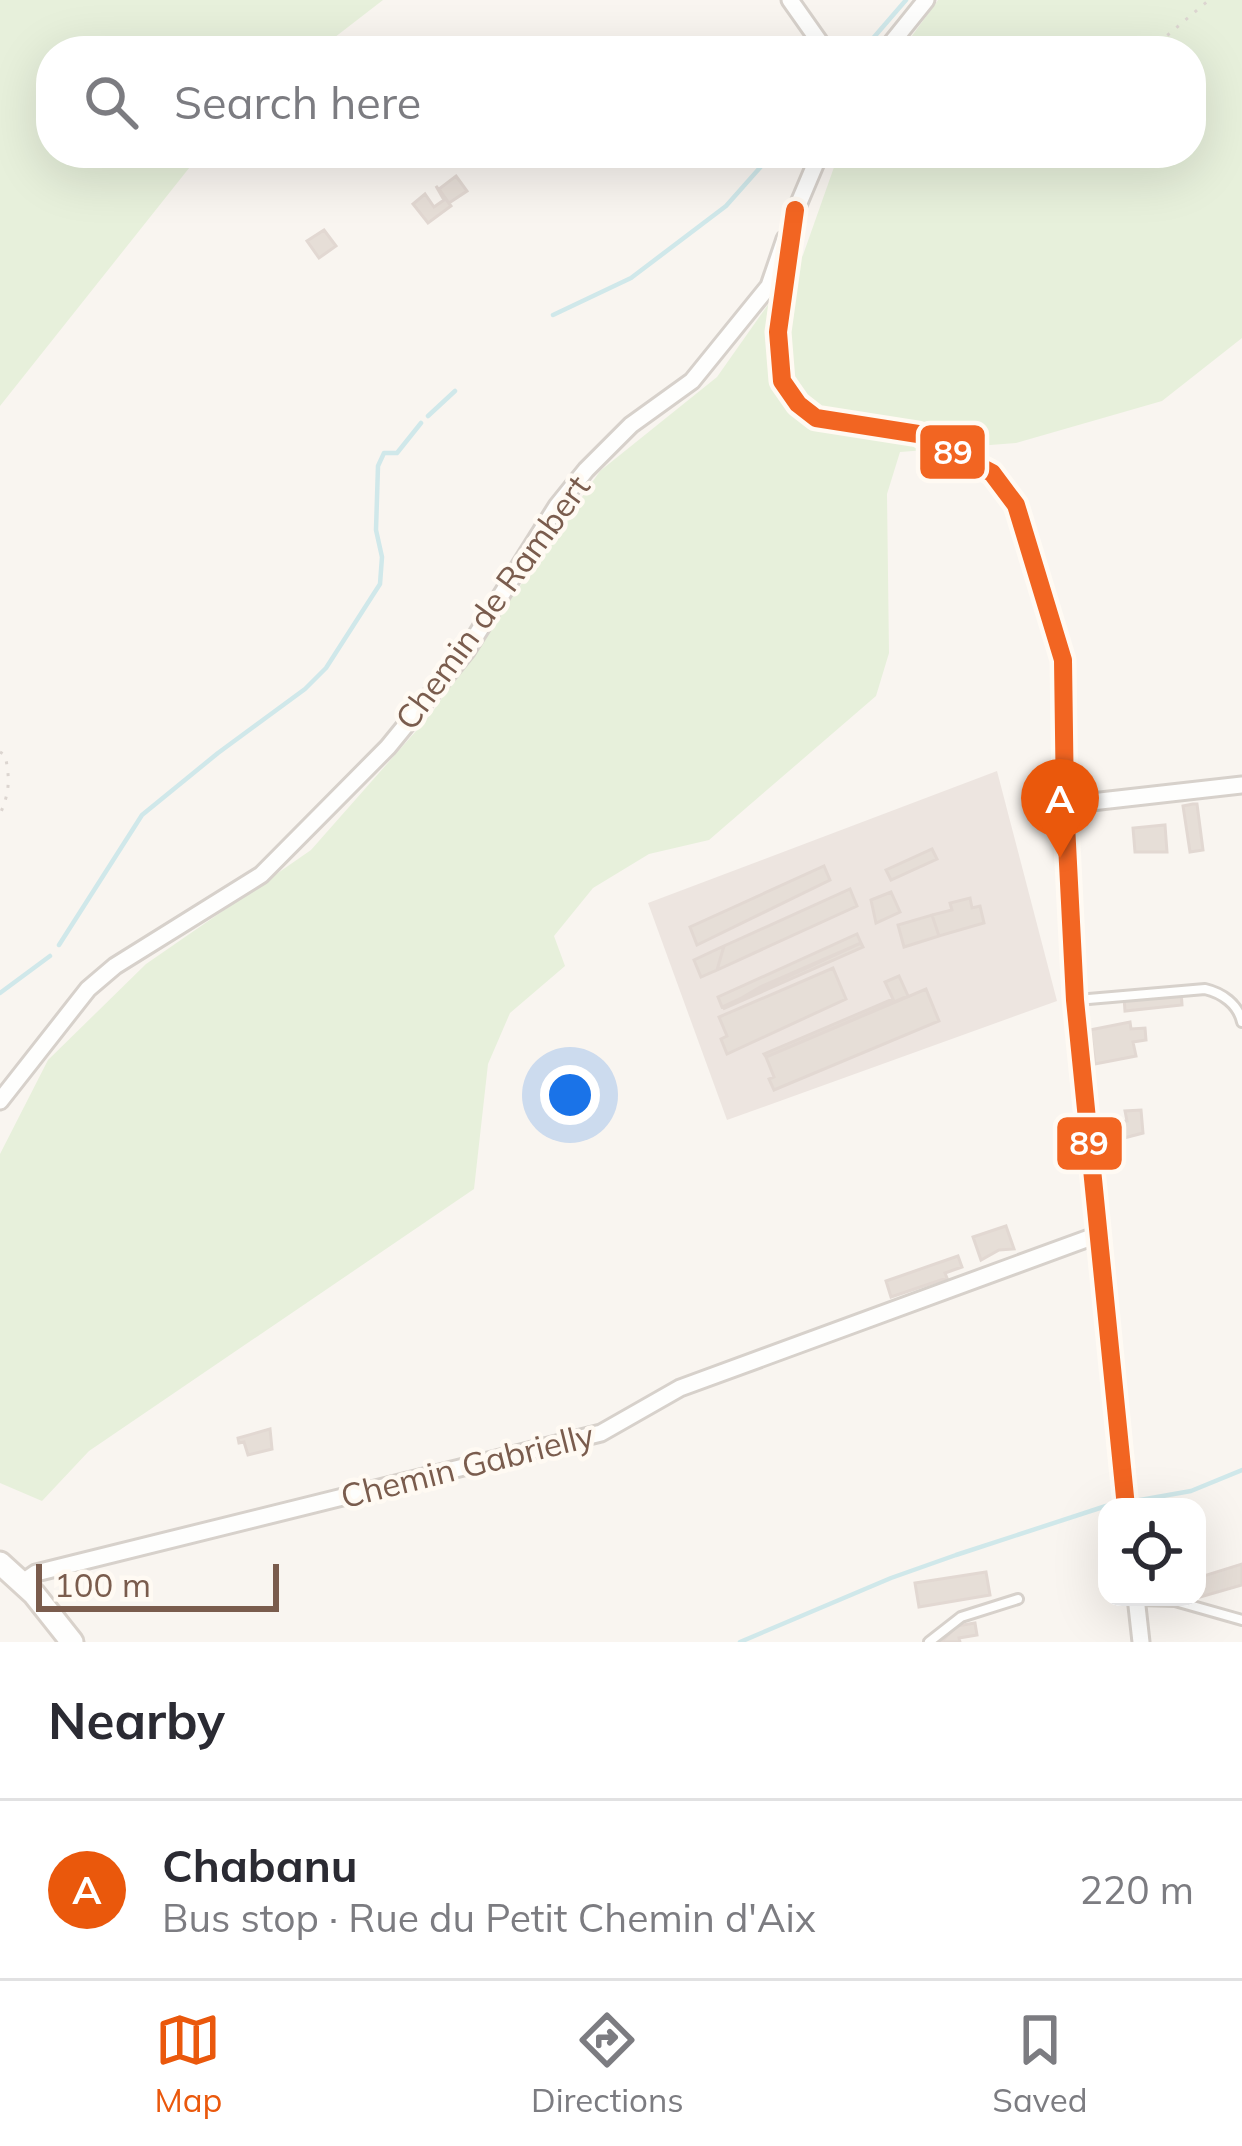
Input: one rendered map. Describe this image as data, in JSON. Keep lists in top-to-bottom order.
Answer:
{
  "streets": {
    "street": ["Chemin de Rambert", "Chemin Gabrielly"]
  },
  "lines": ["transit line 89"],
  "scale_bar": "100 m",
  "page": {
    "search": "Search here",
    "pins": "A",
    "scale": "100 m",
    "heading": "Nearby",
    "list": [
      {
        "mark": "A",
        "name": "Chabanu",
        "note": "Bus stop · Rue du Petit Chemin d'Aix",
        "value": "220 m"
      }
    ],
    "nav": ["Map", "Directions", "Saved"]
  }
}
